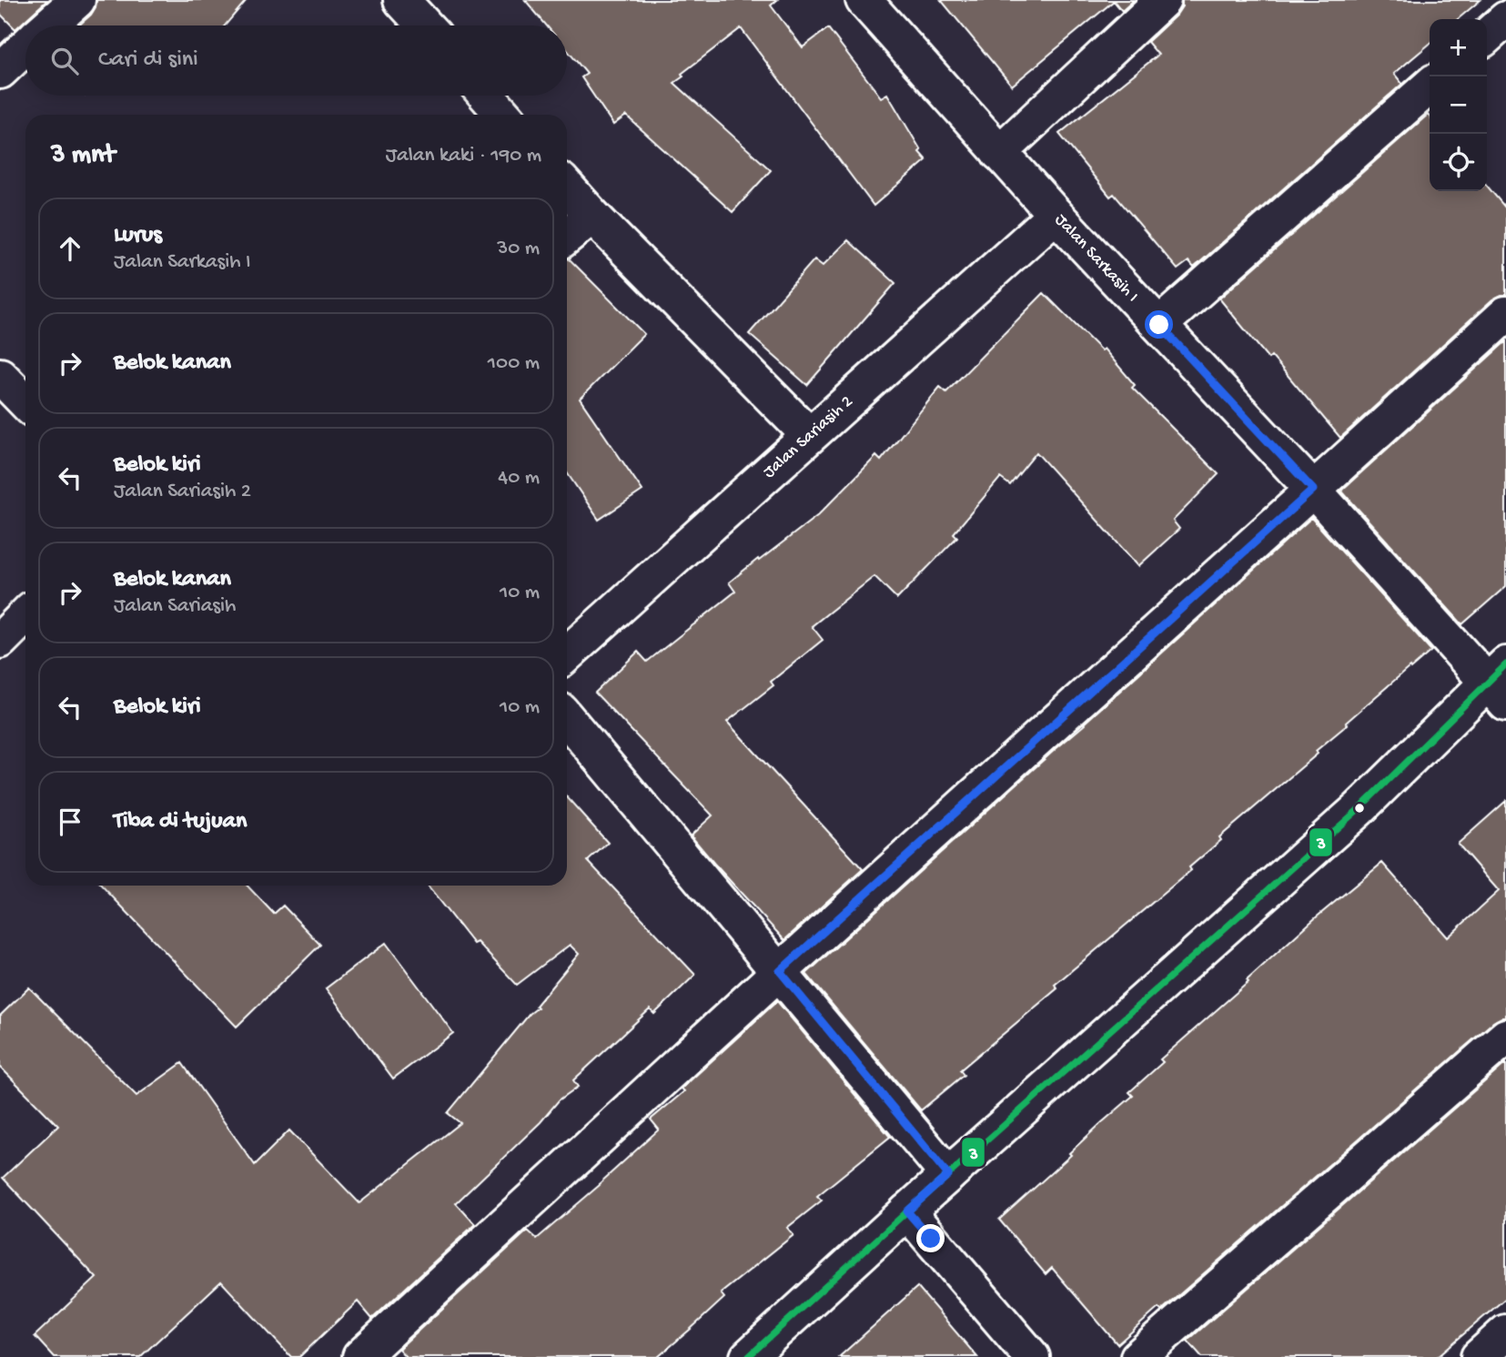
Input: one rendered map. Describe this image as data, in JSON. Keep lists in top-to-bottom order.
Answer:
{
  "streets": {
    "street": ["Jalan Sarkasih I", "Jalan Sariasih 2"]
  },
  "crossings": [
    ["Jalan Sarkasih I", "Jalan Sariasih 2"]
  ],
  "lines": ["transit line 3"],
  "page": {
    "map_buttons": ["+", "−"],
    "search": "Cari di sini",
    "heading": ["3 mnt", "Jalan kaki · 190 m"],
    "list": [
      ["Lurus", "Jalan Sarkasih I", "30 m"],
      ["Belok kanan", "100 m"],
      ["Belok kiri", "Jalan Sariasih 2", "40 m"],
      ["Belok kanan", "Jalan Sariasih", "10 m"],
      ["Belok kiri", "10 m"],
      "Tiba di tujuan"
    ]
  }
}
